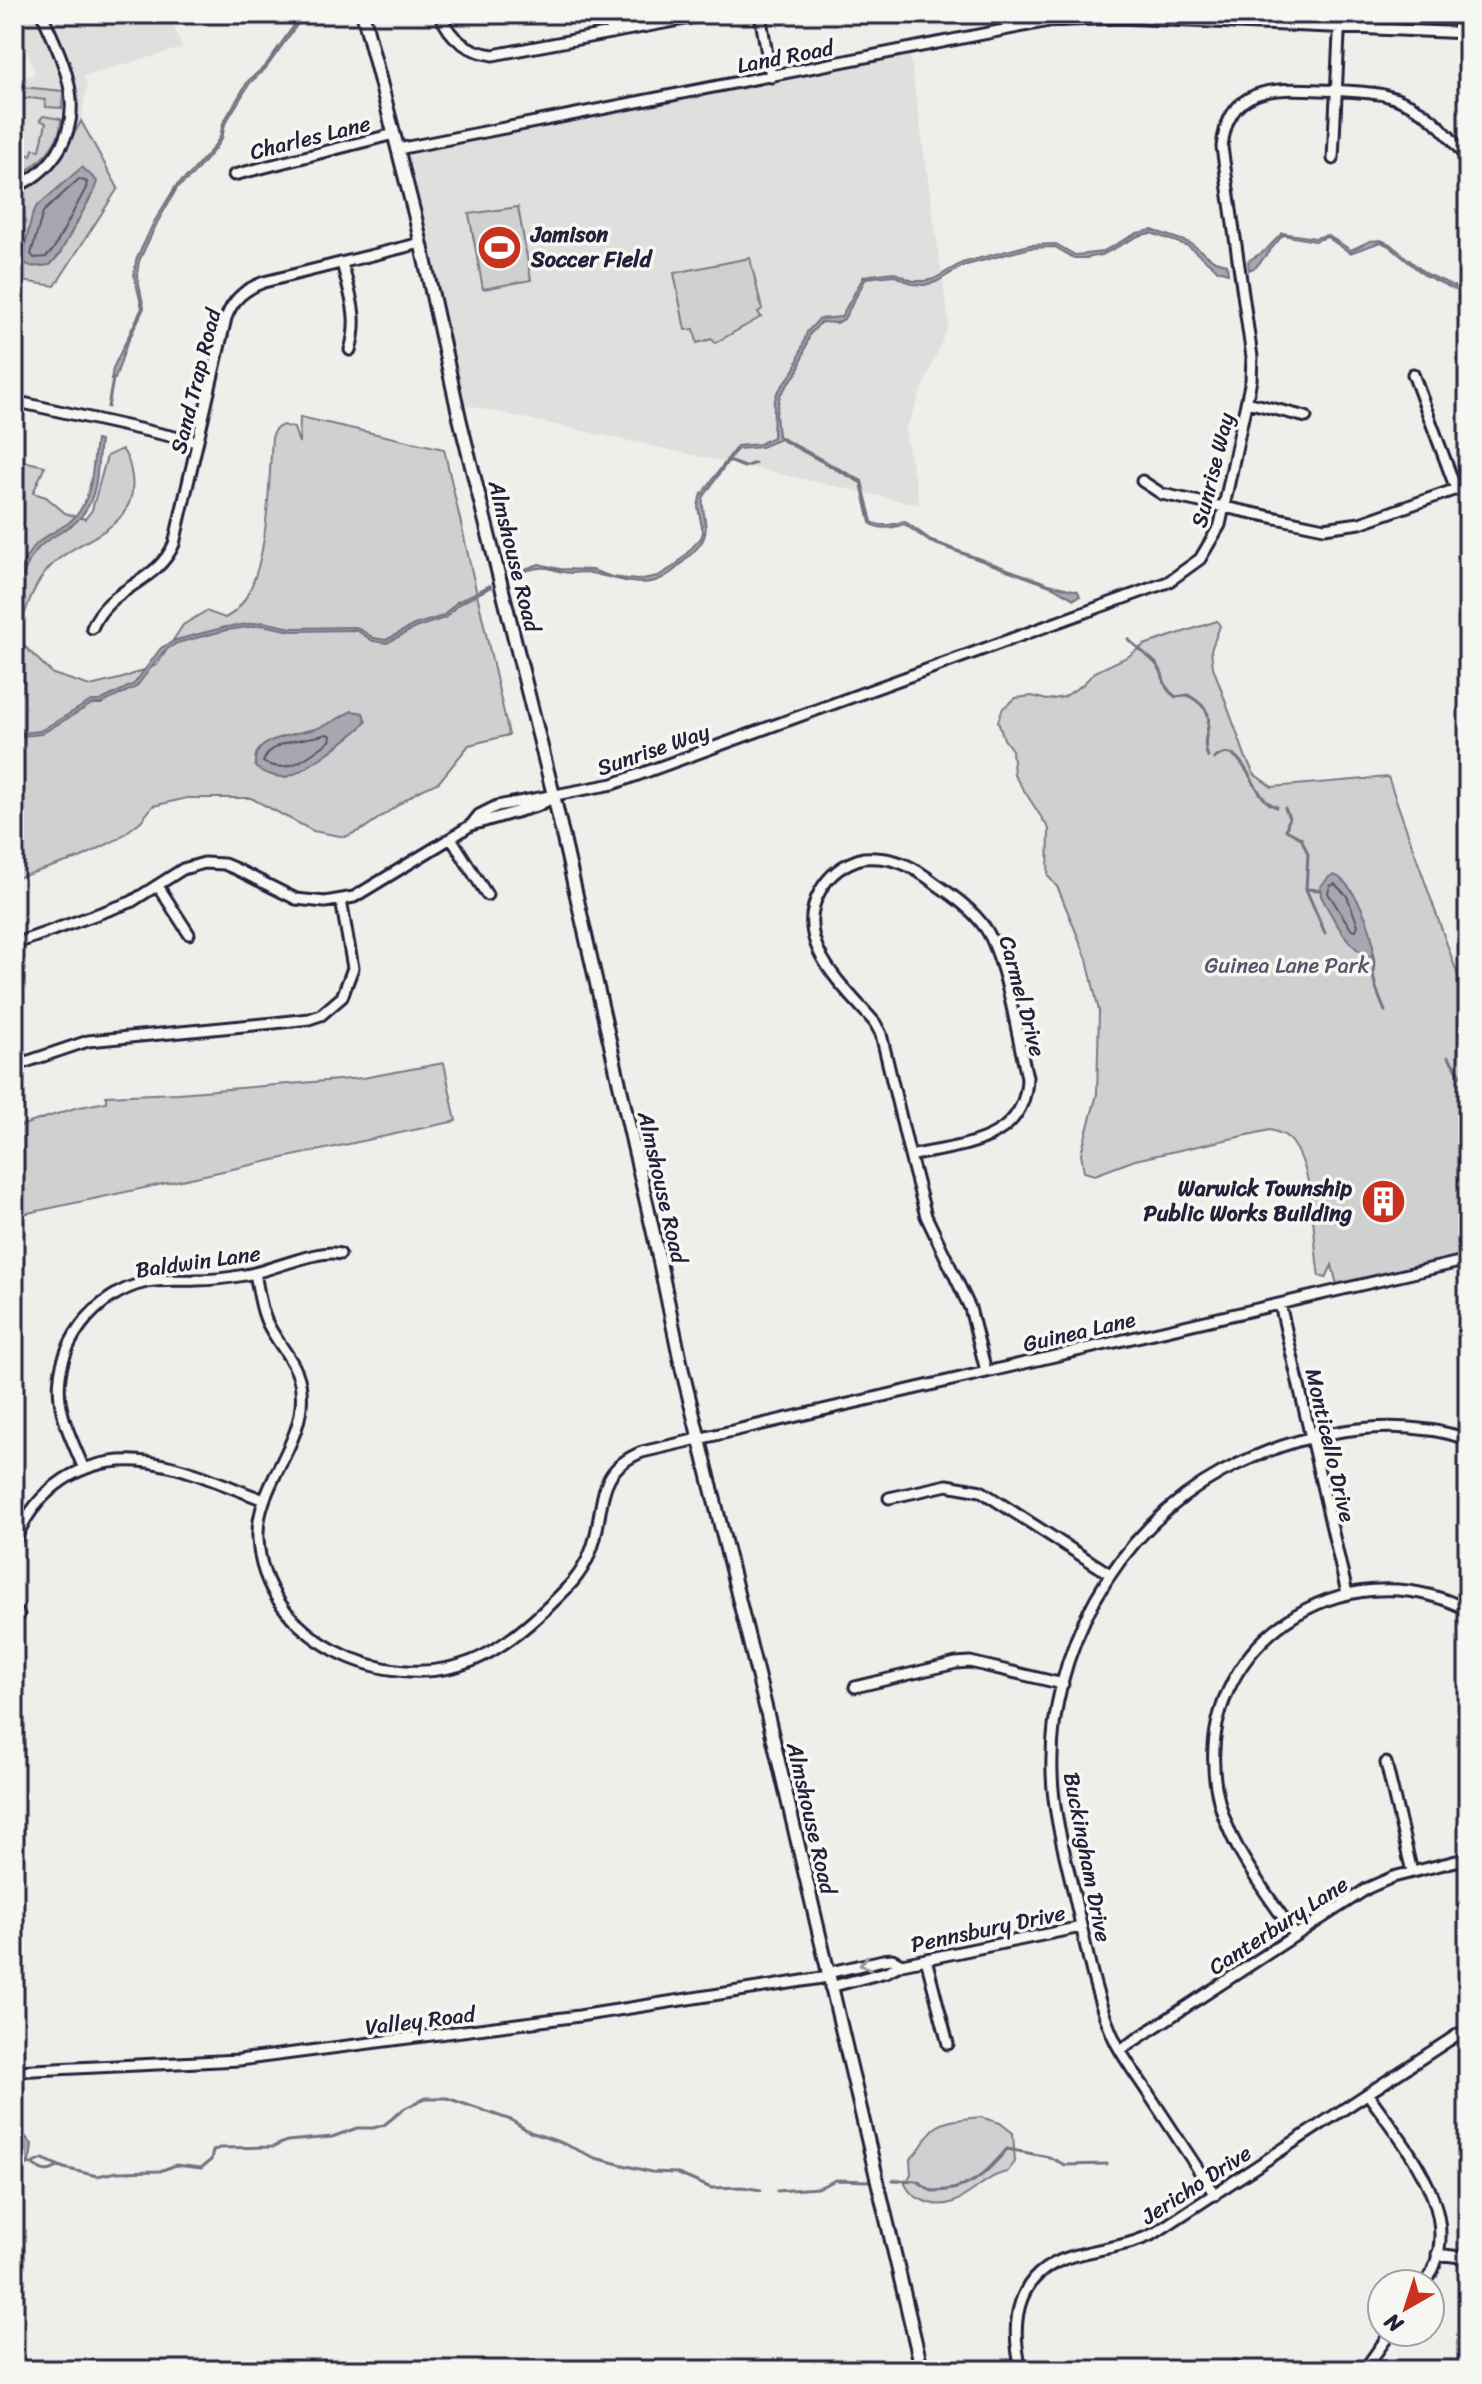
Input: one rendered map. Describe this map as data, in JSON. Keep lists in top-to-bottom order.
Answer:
{
  "streets": {
    "main road": ["Almshouse Road"],
    "street": [
      "Land Road",
      "Charles Lane",
      "Sand Trap Road",
      "Sunrise Way",
      "Carmel Drive",
      "Baldwin Lane",
      "Guinea Lane",
      "Monticello Drive",
      "Buckingham Drive",
      "Canterbury Lane",
      "Pennsbury Drive",
      "Valley Road",
      "Jericho Drive"
    ]
  },
  "crossings": [
    ["Land Road", "Almshouse Road"],
    ["Charles Lane", "Almshouse Road"],
    ["Sand Trap Road", "Almshouse Road"],
    ["Sunrise Way", "Almshouse Road"],
    ["Almshouse Road", "Guinea Lane"],
    ["Almshouse Road", "Pennsbury Drive"],
    ["Almshouse Road", "Valley Road"],
    ["Carmel Drive", "Guinea Lane"],
    ["Baldwin Lane", "Guinea Lane"],
    ["Guinea Lane", "Monticello Drive"],
    ["Monticello Drive", "Buckingham Drive"],
    ["Buckingham Drive", "Canterbury Lane"],
    ["Buckingham Drive", "Pennsbury Drive"],
    ["Buckingham Drive", "Jericho Drive"],
    ["Pennsbury Drive", "Valley Road"]
  ],
  "parks": ["Guinea Lane Park"],
  "places": {
    "sports": ["Jamison Soccer Field"],
    "building": ["Warwick Township Public Works Building"]
  },
  "north": "bottom left"
}
